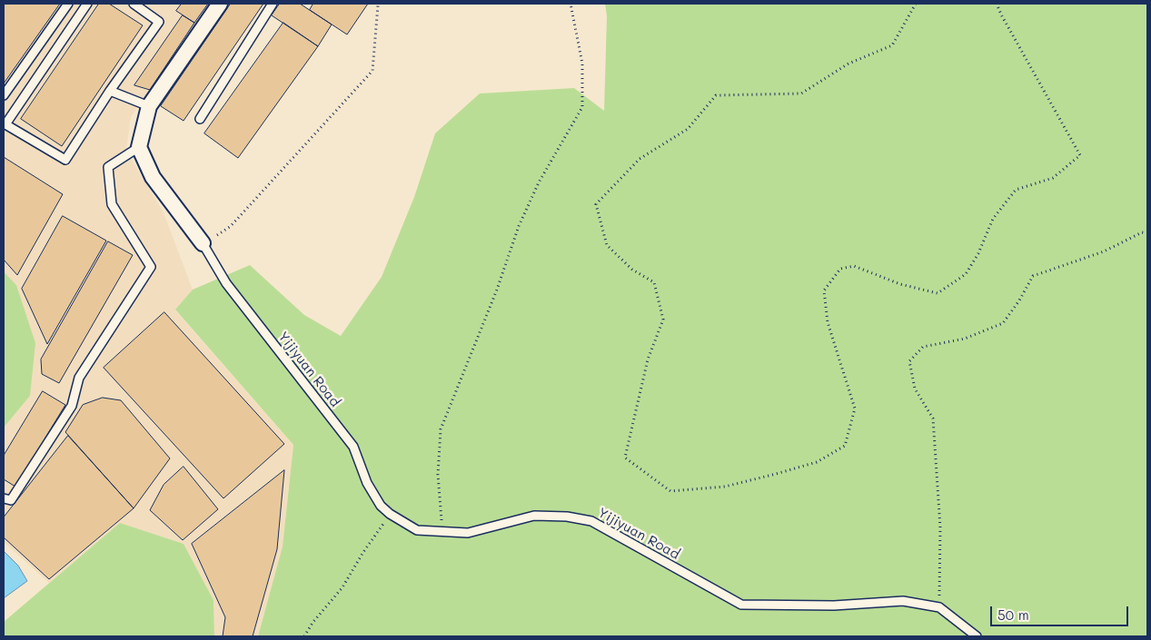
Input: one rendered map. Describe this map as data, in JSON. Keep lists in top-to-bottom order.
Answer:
{
  "streets": {
    "lane": ["Yijiyuan Road"]
  },
  "scale_bar": "50 m"
}
